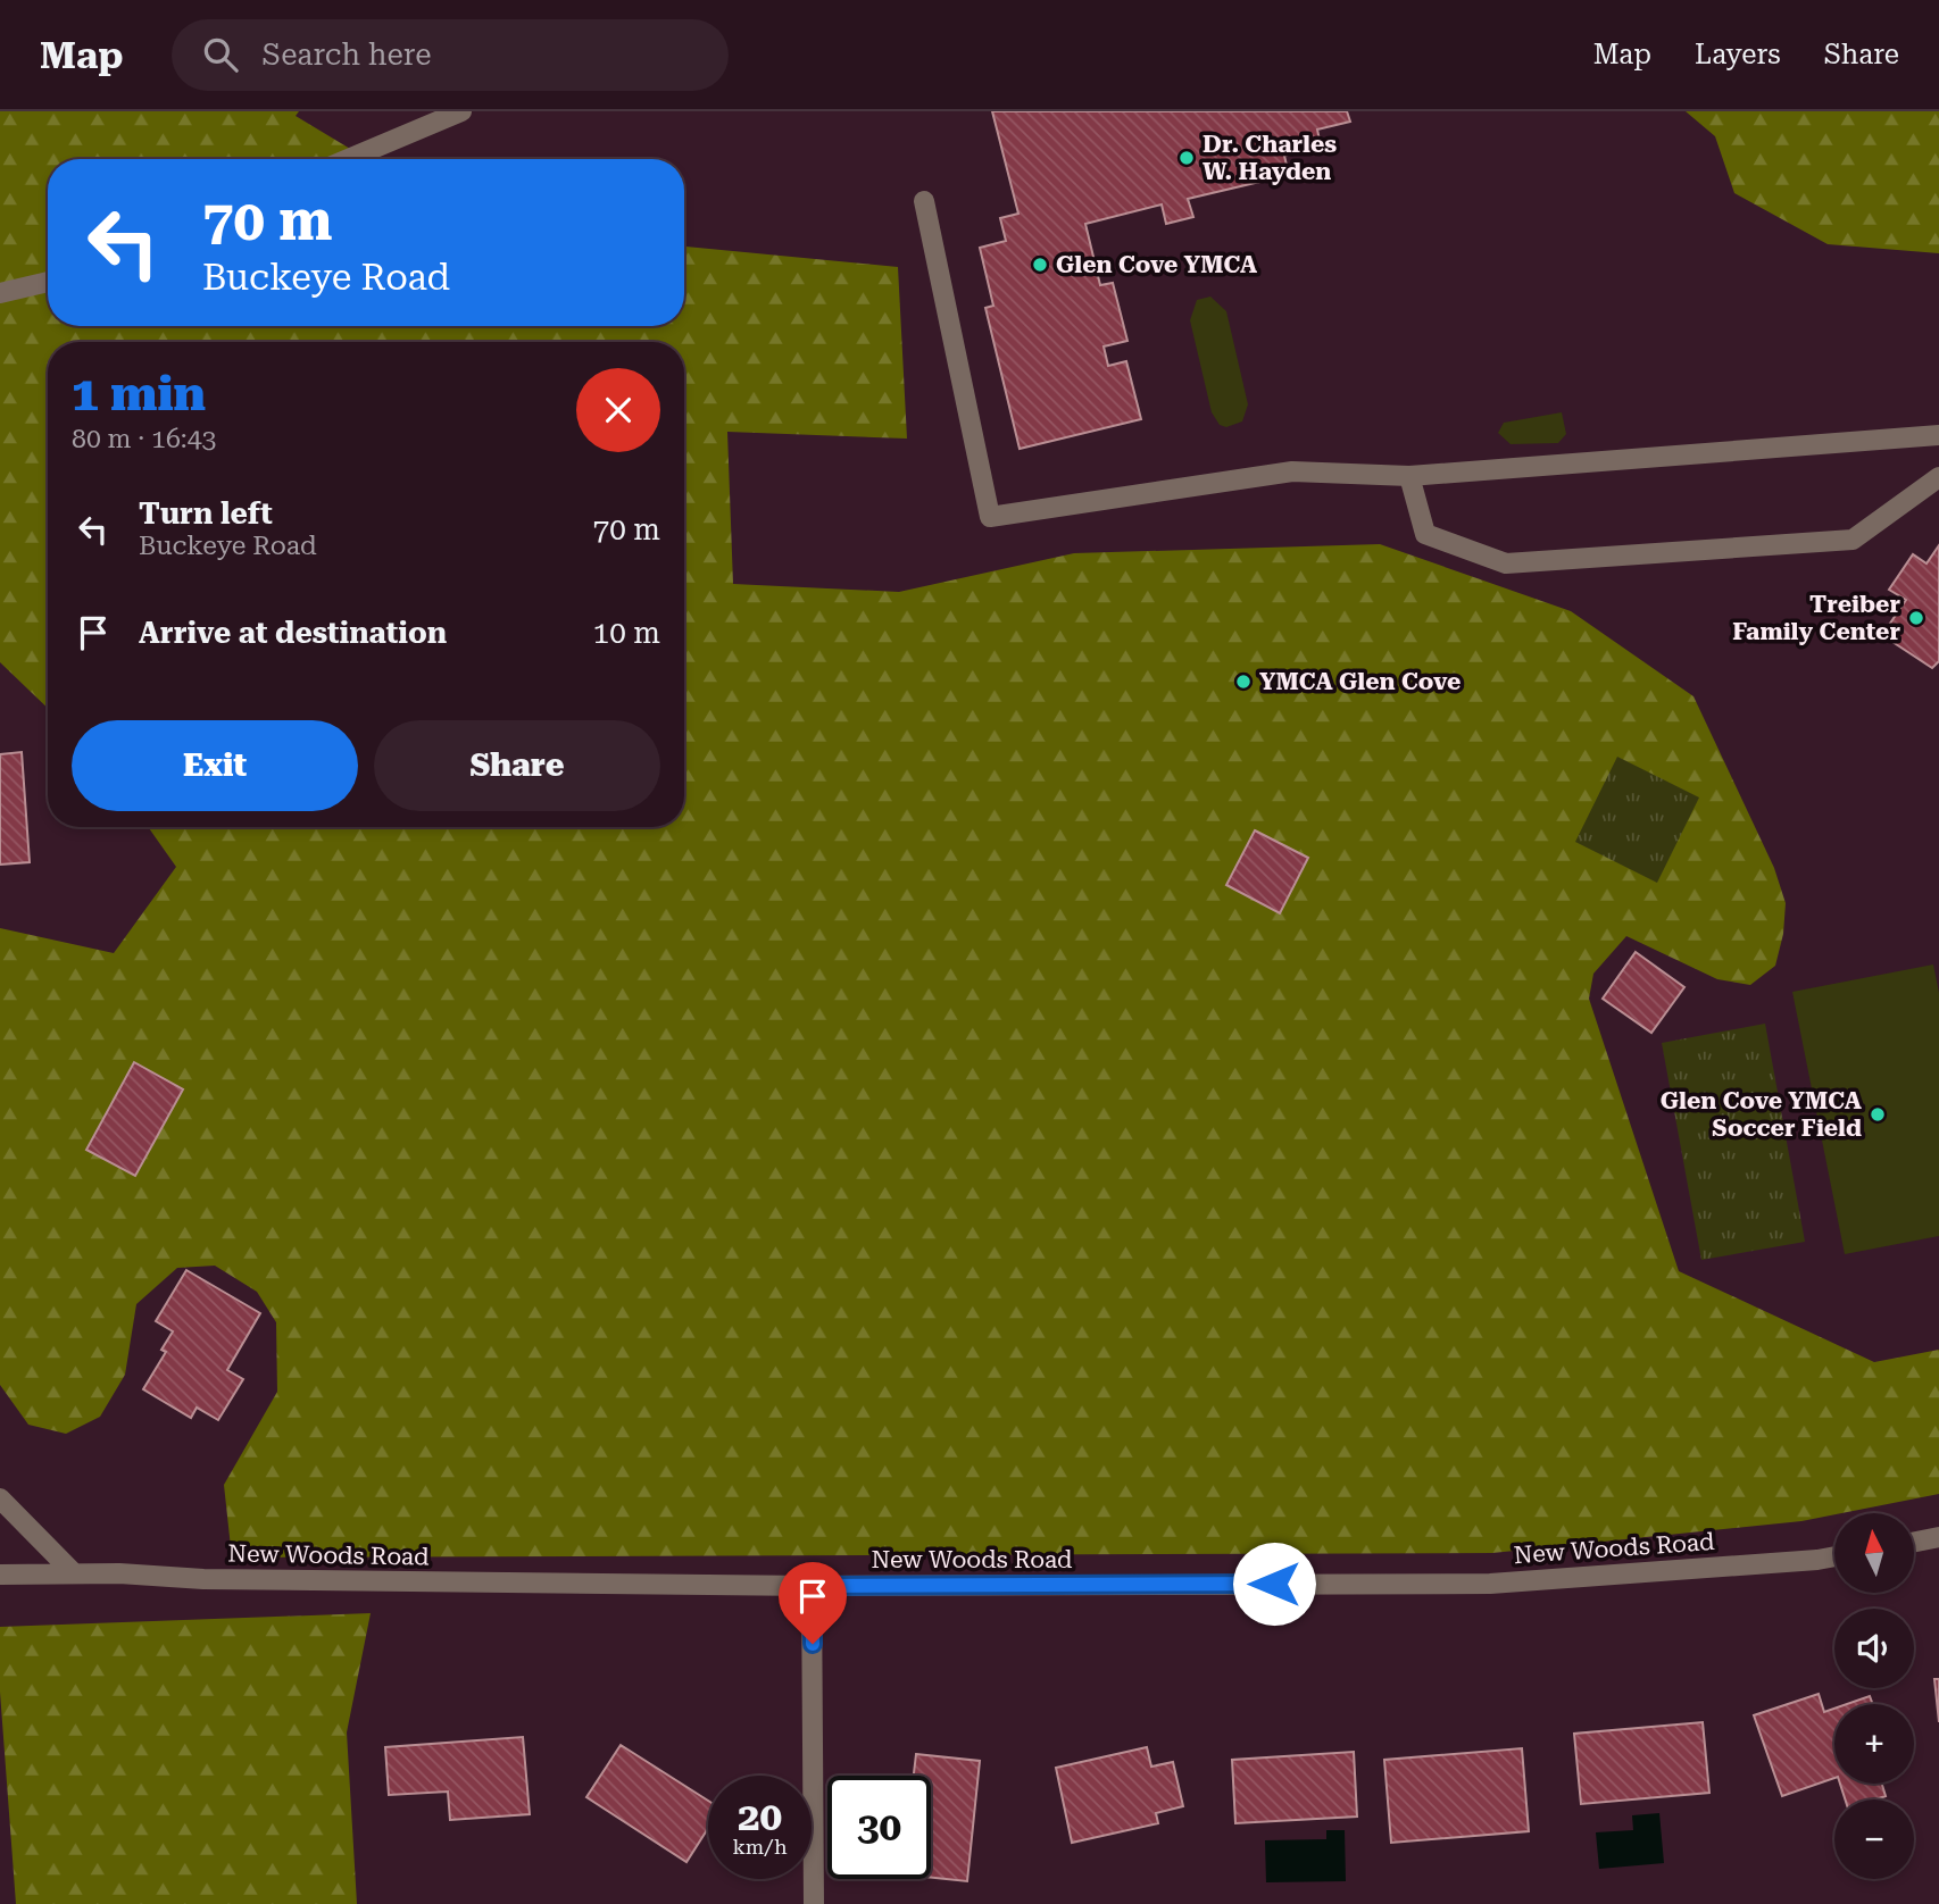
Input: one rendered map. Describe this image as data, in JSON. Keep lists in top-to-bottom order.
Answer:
{
  "streets": {
    "street": ["New Woods Road"]
  },
  "places": [
    "Dr. Charles W. Hayden",
    "Glen Cove YMCA",
    "Treiber Family Center",
    "YMCA Glen Cove",
    "Glen Cove YMCA Soccer Field"
  ],
  "north": "top",
  "page": {
    "header": "Map",
    "search": "Search here",
    "nav": ["Map", "Layers", "Share"],
    "turn": ["70 m", "Buckeye Road"],
    "heading": ["1 min", "80 m · 16:43"],
    "list": [
      {
        "name": "Turn left",
        "note": "Buckeye Road",
        "value": "70 m"
      },
      {
        "name": "Arrive at destination",
        "value": "10 m"
      }
    ],
    "buttons": ["Exit", "Share"],
    "map_buttons": ["+", "−"],
    "speed": "20 km/h",
    "limit": "30"
  }
}
